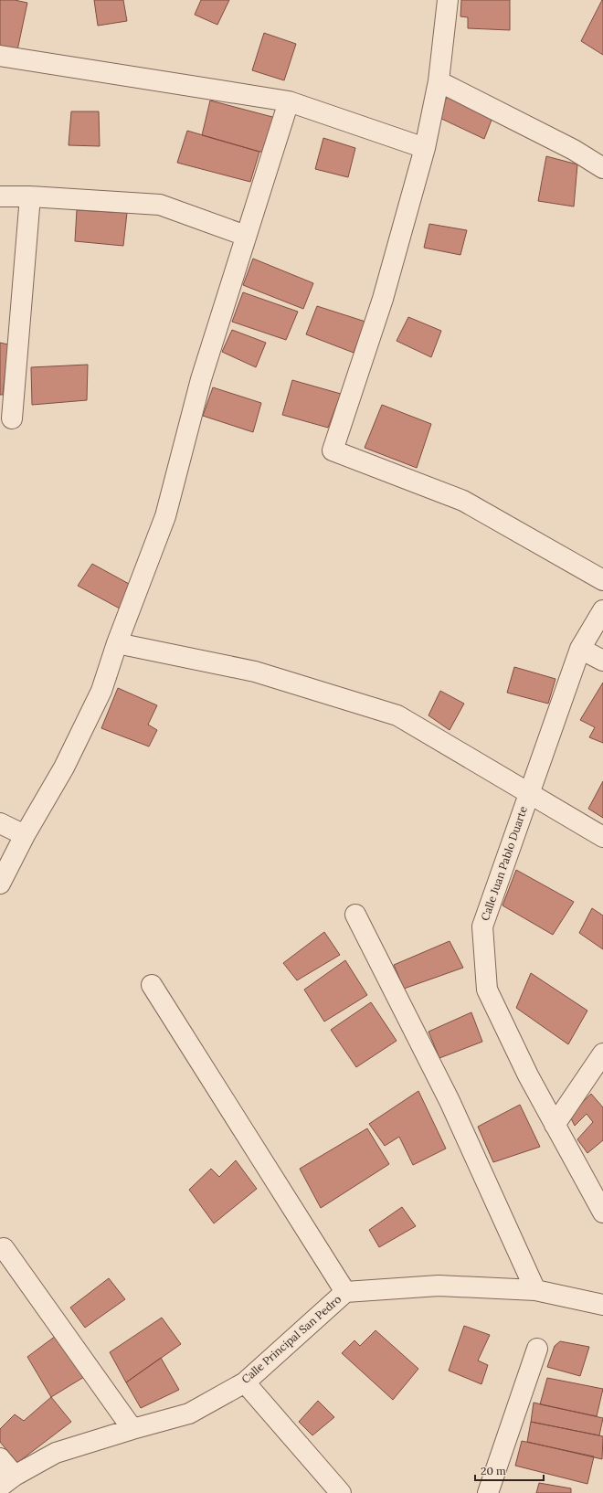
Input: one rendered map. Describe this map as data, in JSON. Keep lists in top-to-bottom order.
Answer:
{
  "streets": {
    "street": ["Calle Juan Pablo Duarte", "Calle Principal San Pedro"]
  },
  "scale_bar": "20 m"
}
